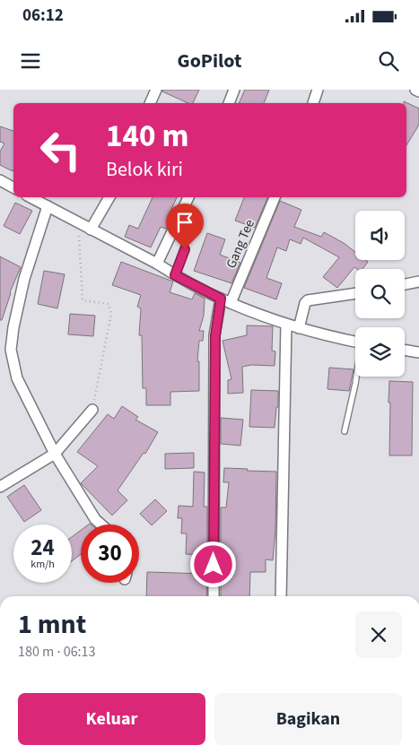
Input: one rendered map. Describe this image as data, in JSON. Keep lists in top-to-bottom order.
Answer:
{
  "streets": {
    "street": ["Gang Tee"]
  },
  "page": {
    "status": "06:12",
    "header": "GoPilot",
    "turn": ["140 m", "Belok kiri"],
    "speed": "24 km/h",
    "limit": "30",
    "heading": ["1 mnt", "180 m · 06:13"],
    "buttons": ["Keluar", "Bagikan"]
  }
}
